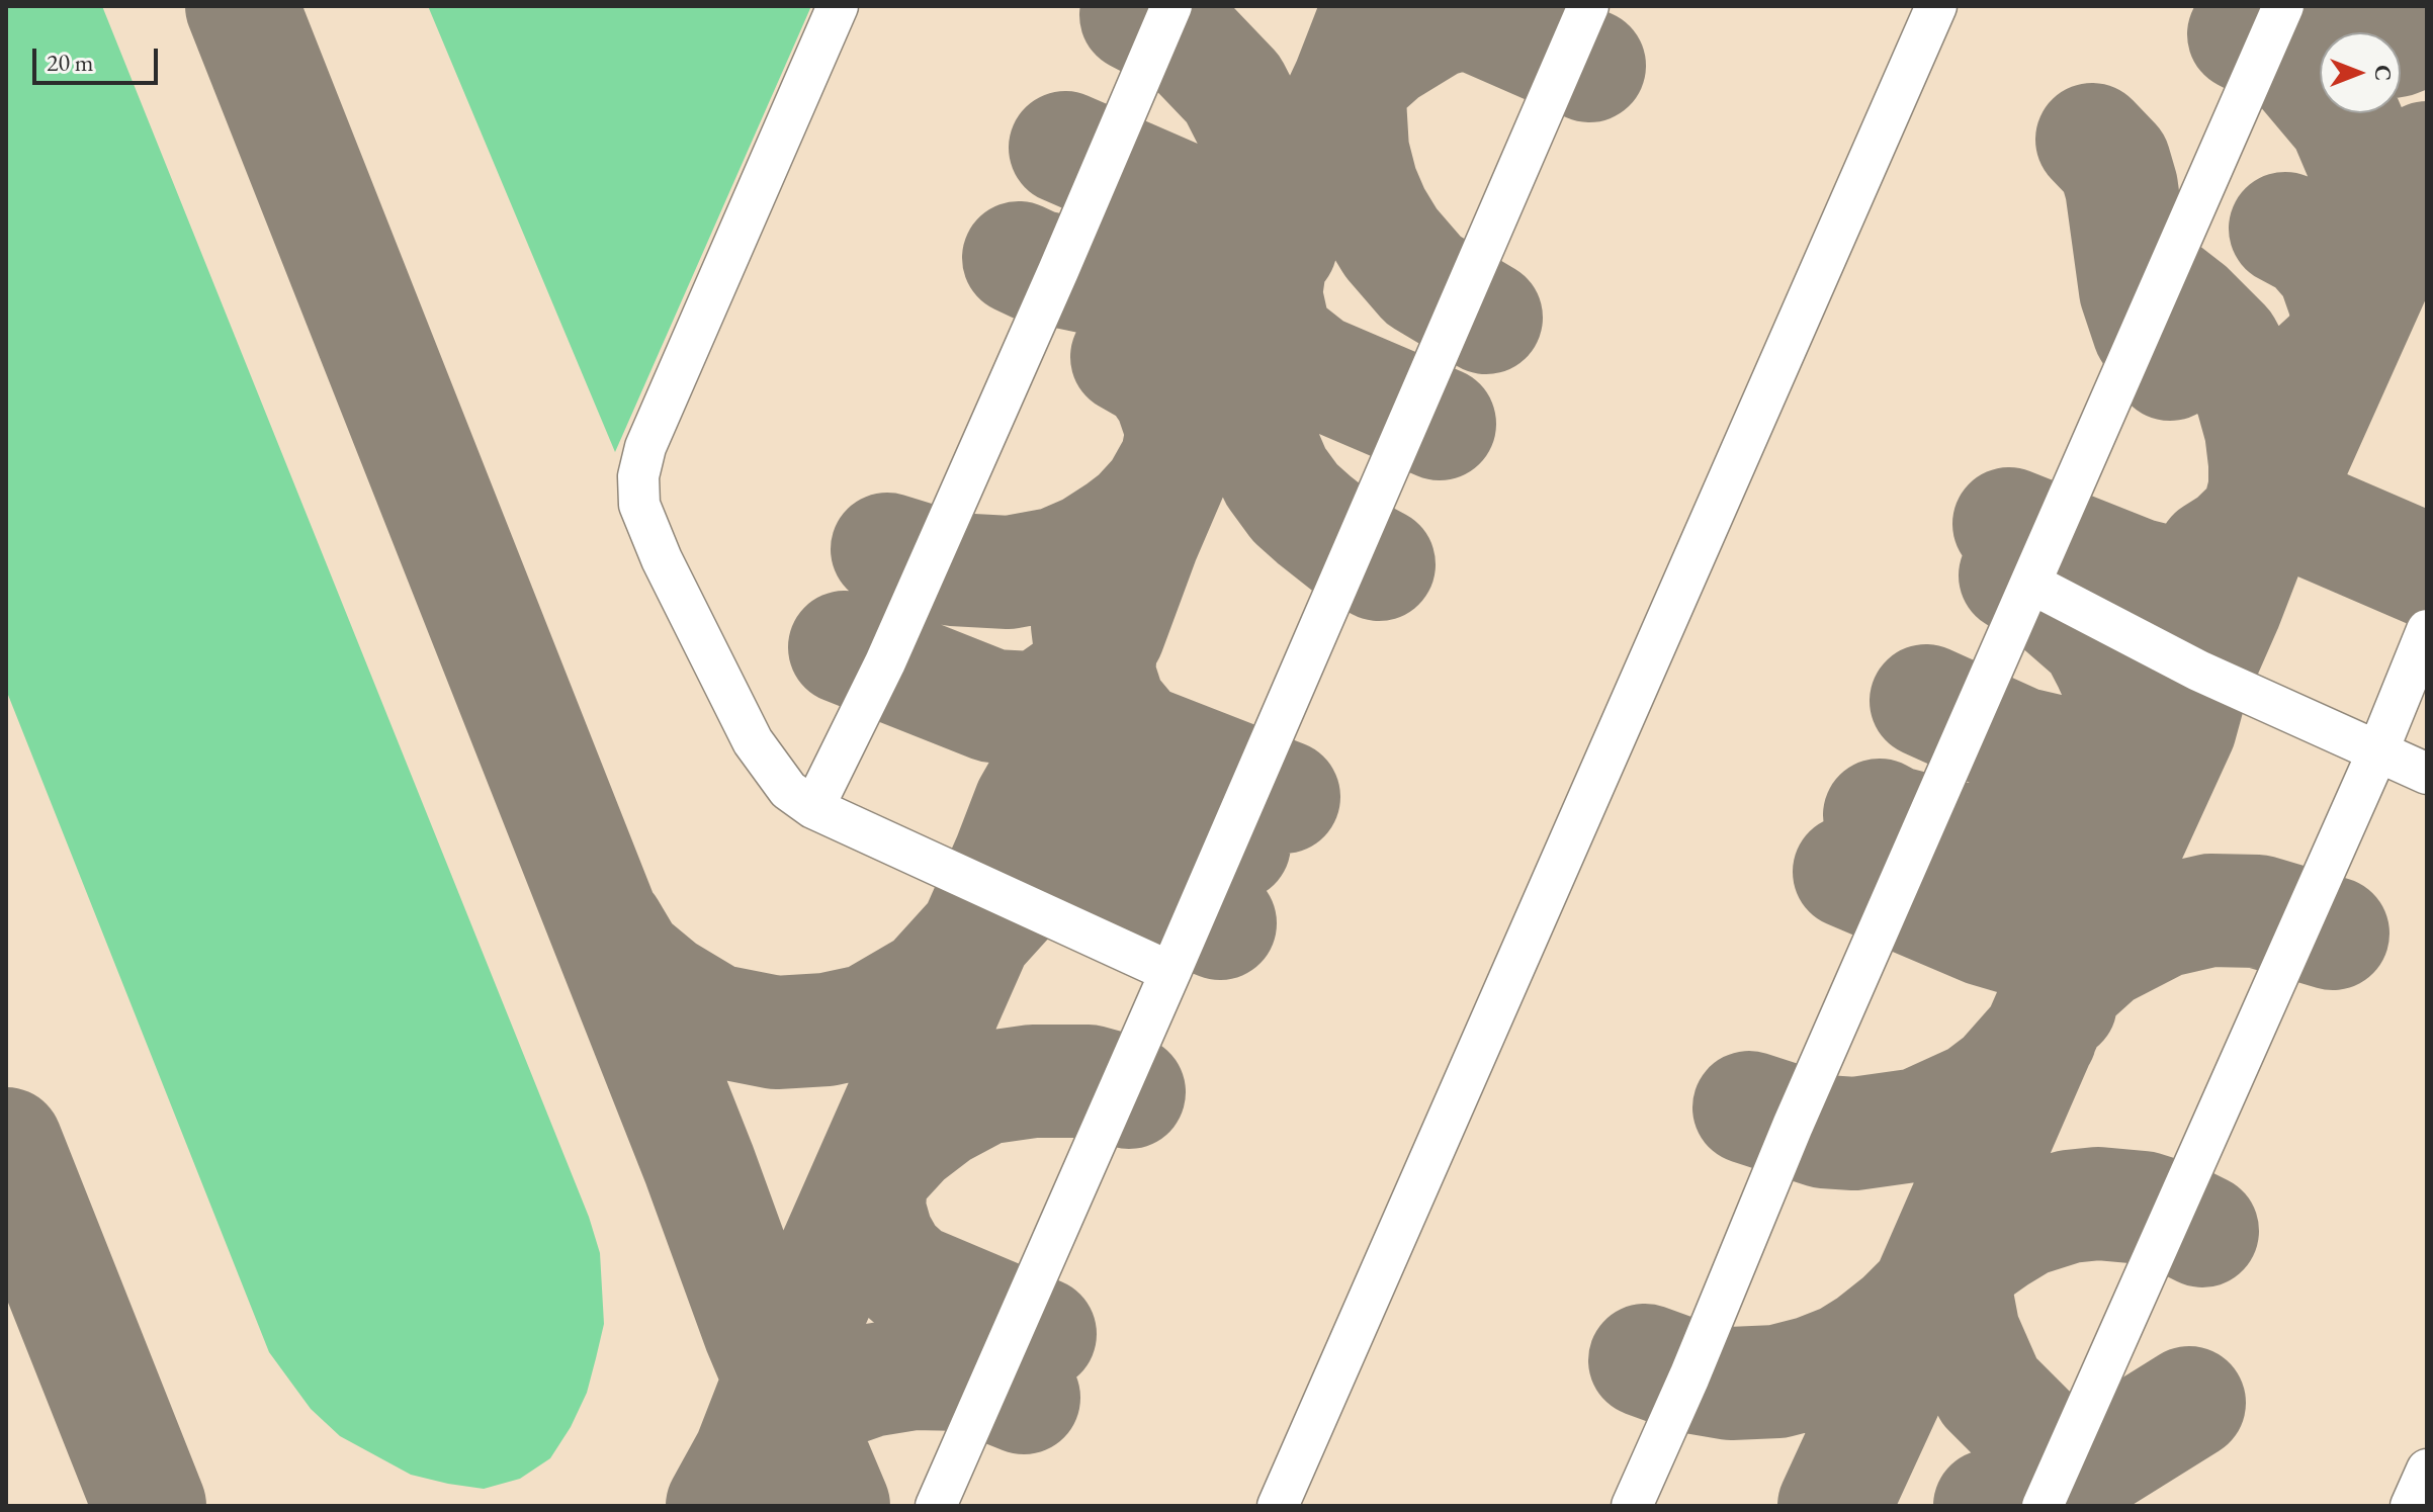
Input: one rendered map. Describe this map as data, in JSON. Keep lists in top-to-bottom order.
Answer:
{
  "scale_bar": "20 m",
  "north": "right"
}
